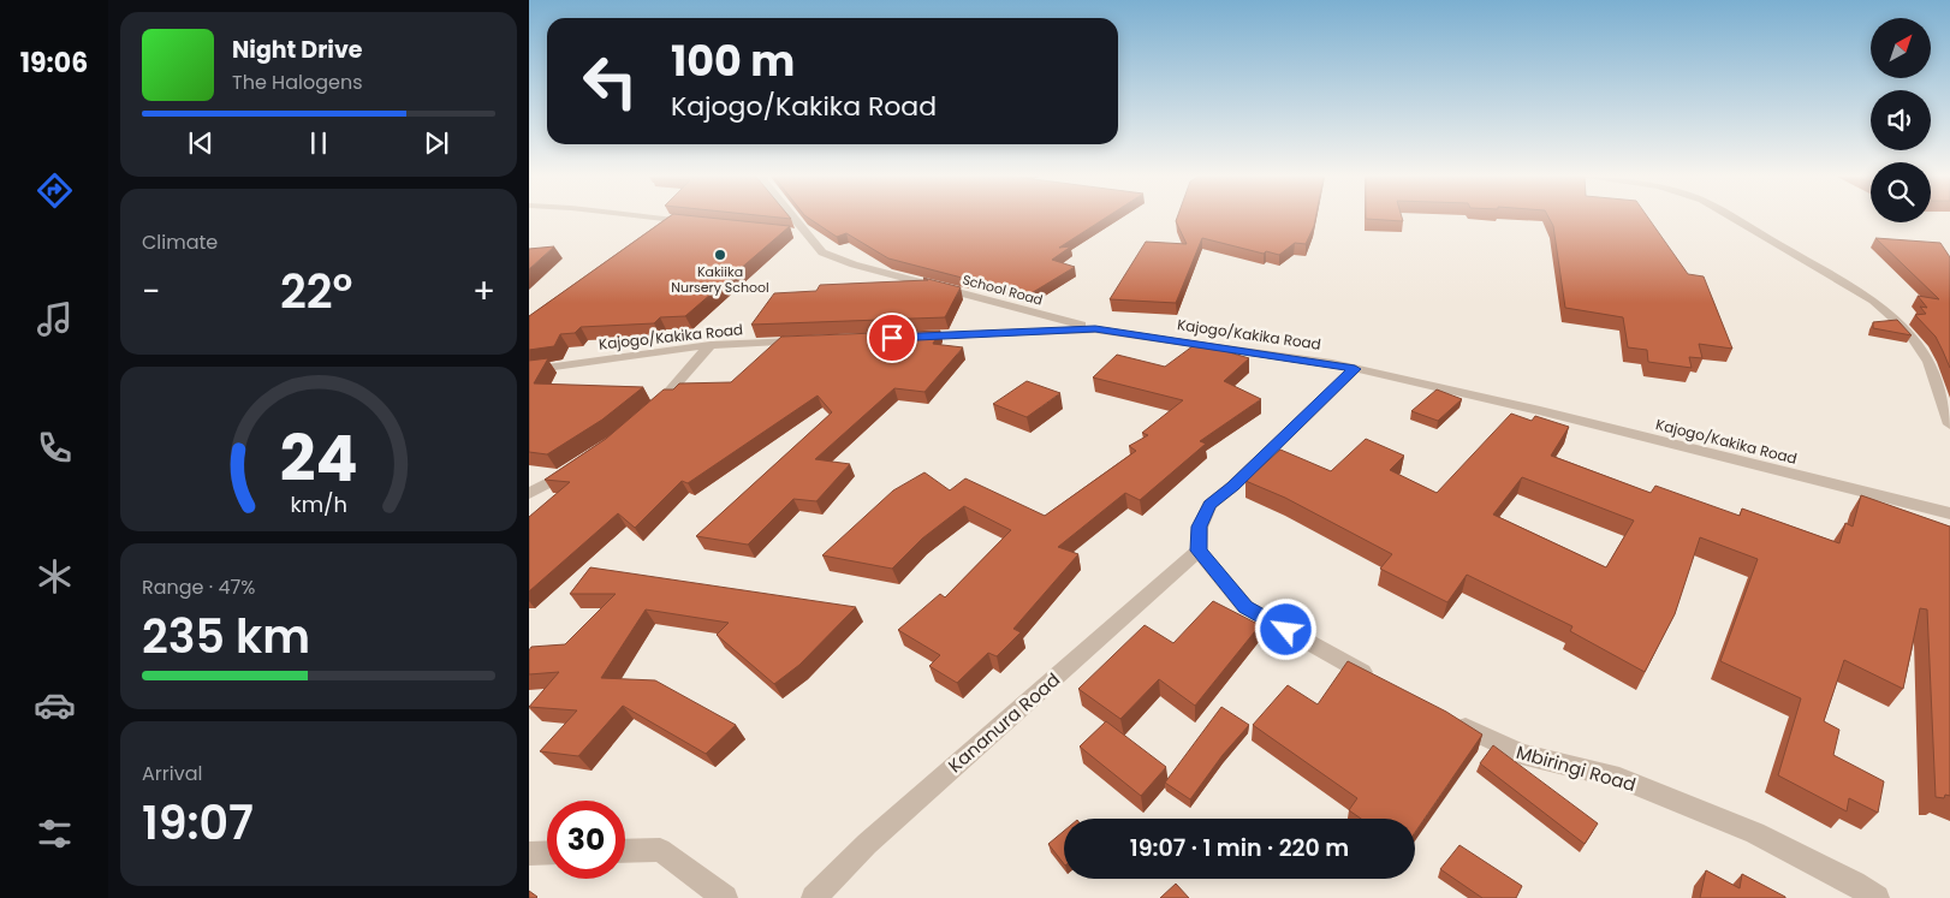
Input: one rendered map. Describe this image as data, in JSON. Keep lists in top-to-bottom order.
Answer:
{
  "streets": {
    "street": [
      "School Road",
      "Kajogo/Kakika Road",
      "Kananura Road",
      "Mbiringi Road"
    ]
  },
  "crossings": [
    ["School Road", "Kajogo/Kakika Road"]
  ],
  "places": ["Kakiika Nursery School"],
  "north": "top right",
  "page": {
    "tabs": "19:06",
    "turn": ["100 m", "Kajogo/Kakika Road"],
    "song": ["Night Drive", "The Halogens"],
    "tile": [
      "Climate",
      ["Range · 47%", "235 km"],
      ["Arrival", "19:07"]
    ],
    "heat": ["−", "22°", "+"],
    "limit": "30",
    "trip": "19:07 · 1 min · 220 m",
    "gauge": ["24", "km/h"]
  }
}
